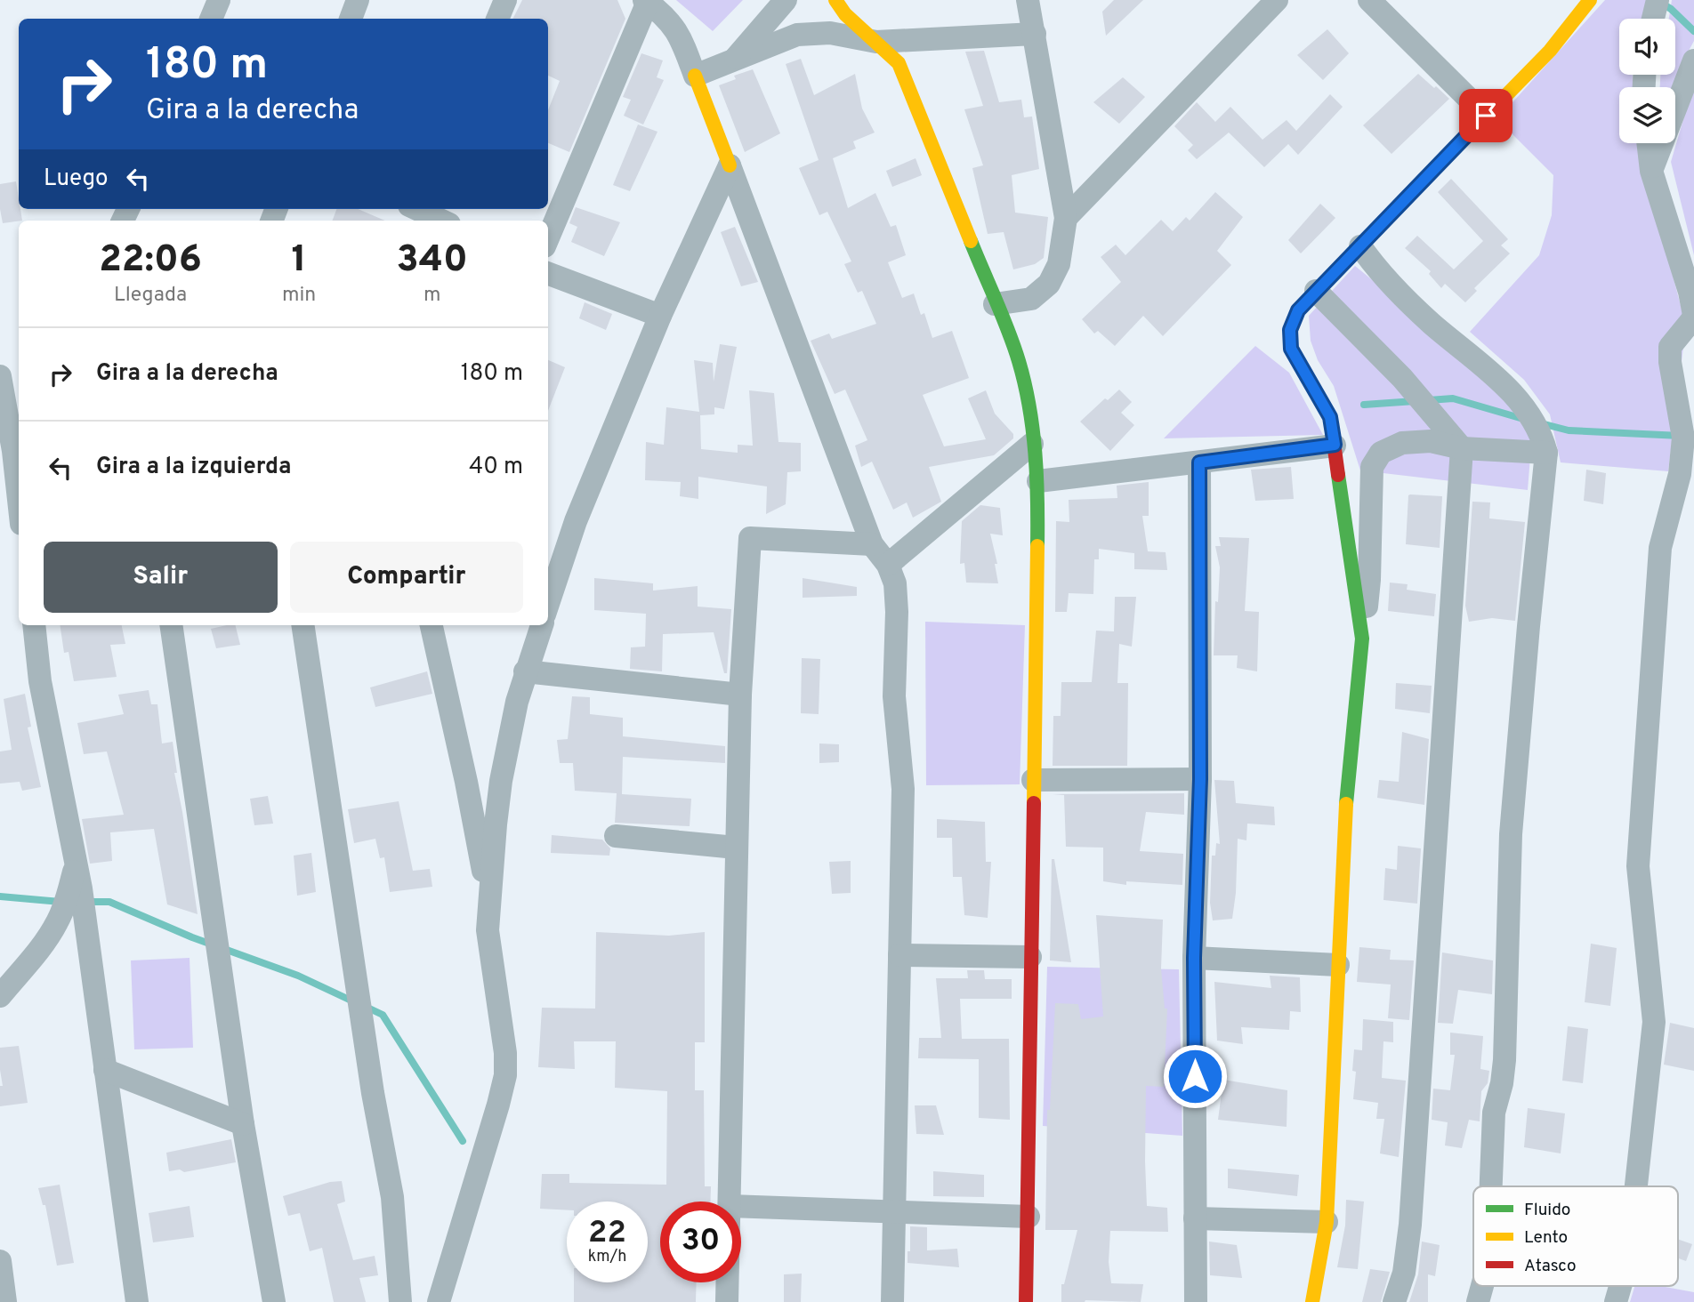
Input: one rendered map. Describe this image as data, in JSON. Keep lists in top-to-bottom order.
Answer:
{
  "legend": ["Fluido", "Lento", "Atasco"],
  "page": {
    "turn": ["180 m", "Gira a la derecha"],
    "then": "Luego",
    "eta": [
      "22:06",
      "Llegada",
      "1",
      "min",
      "340",
      "m"
    ],
    "list": [
      {
        "name": "Gira a la derecha",
        "value": "180 m"
      },
      {
        "name": "Gira a la izquierda",
        "value": "40 m"
      }
    ],
    "buttons": ["Salir", "Compartir"],
    "speed": "22 km/h",
    "limit": "30"
  }
}
